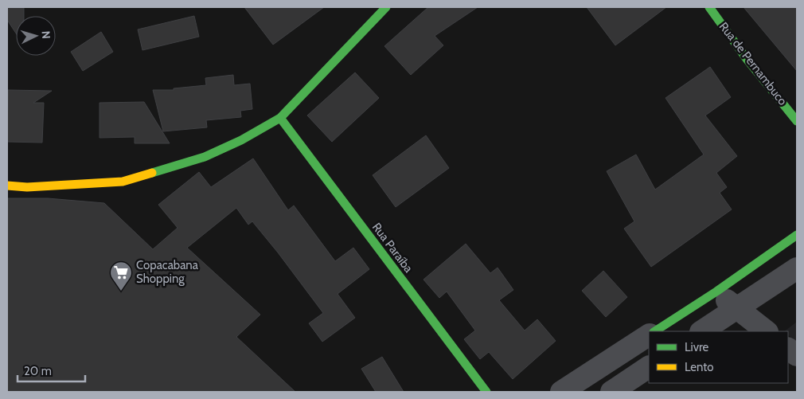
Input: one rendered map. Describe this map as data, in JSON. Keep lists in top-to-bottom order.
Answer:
{
  "streets": {
    "street": ["Rua de Pernambuco", "Rua Paraíba"]
  },
  "places": {
    "supermarket": ["Copacabana Shopping"]
  },
  "legend": ["Livre", "Lento"],
  "scale_bar": "20 m",
  "north": "right"
}
